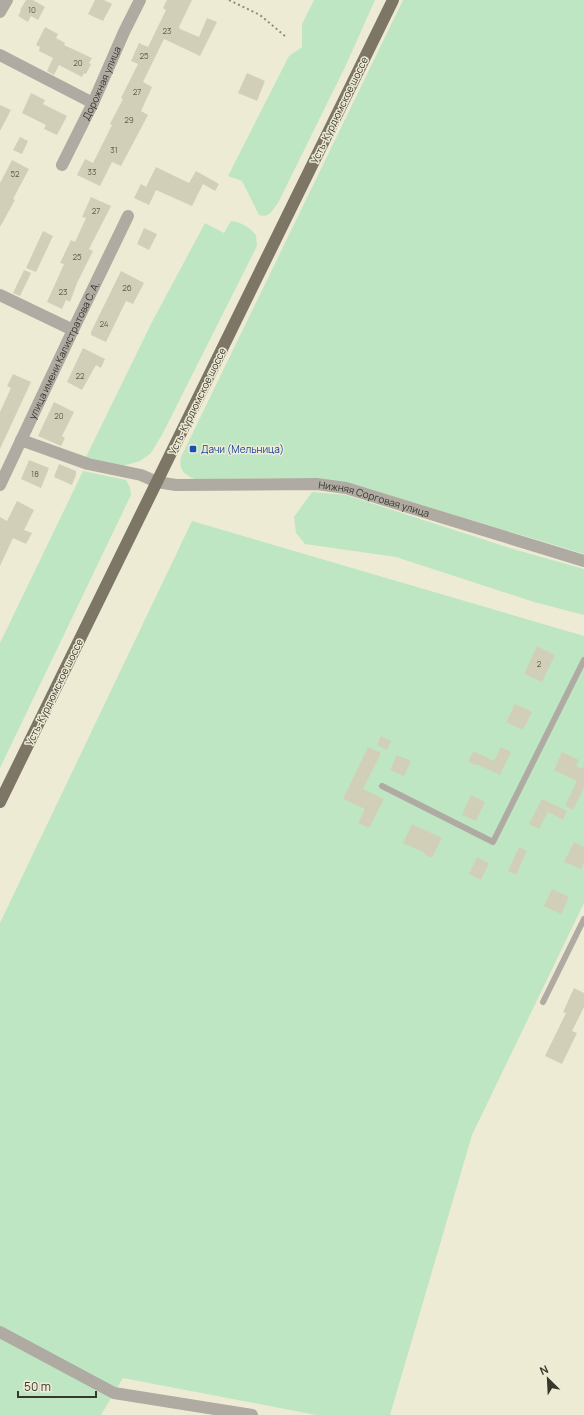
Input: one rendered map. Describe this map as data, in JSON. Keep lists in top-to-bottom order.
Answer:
{
  "streets": {
    "main road": ["Усть-Курдюмское шоссе"],
    "street": ["Дорожная улица", "улица имени Калистратова С. А.", "Нижняя Сорговая улица"]
  },
  "crossings": [
    ["Усть-Курдюмское шоссе", "Нижняя Сорговая улица"],
    ["улица имени Калистратова С. А.", "Нижняя Сорговая улица"]
  ],
  "places": {
    "transit": ["Дачи (Мельница)"]
  },
  "house_numbers": [
    "10",
    "23",
    "25",
    "20",
    "27",
    "29",
    "31",
    "33",
    "52",
    "27",
    "25",
    "26",
    "23",
    "24",
    "22",
    "20",
    "18",
    "2"
  ],
  "scale_bar": "50 m",
  "north": "top left"
}
